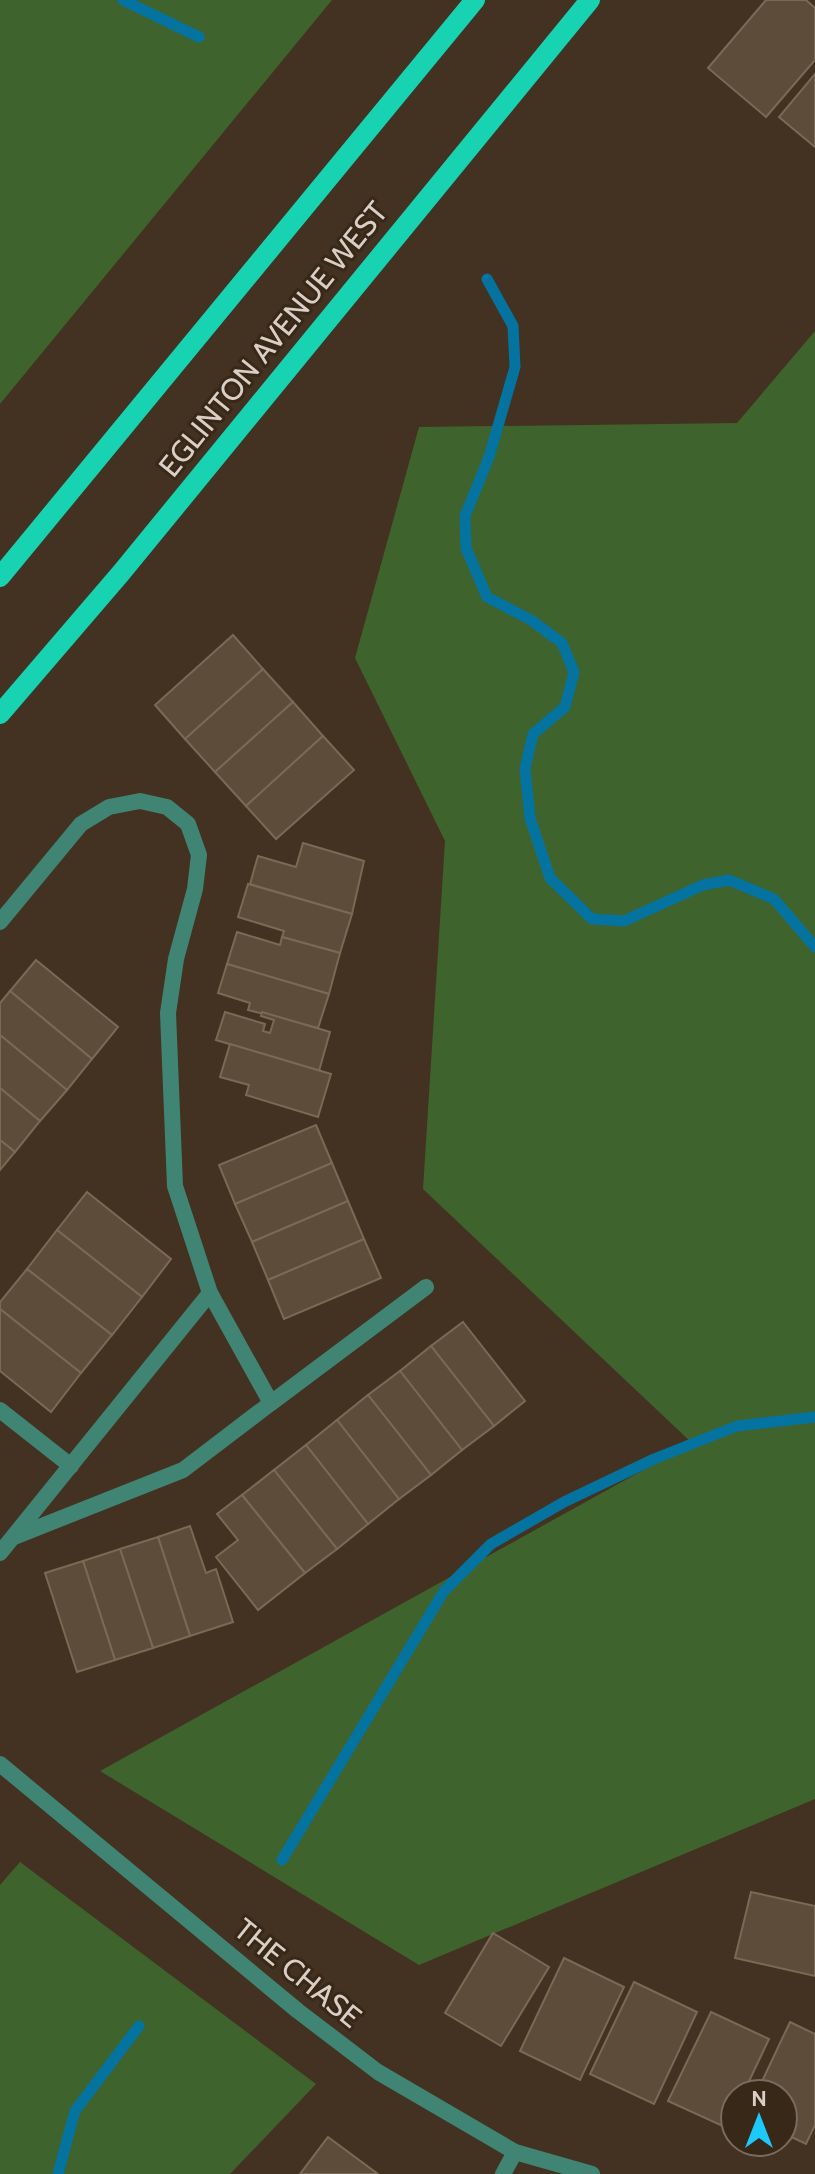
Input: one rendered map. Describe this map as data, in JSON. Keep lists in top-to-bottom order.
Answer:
{
  "streets": {
    "main road": ["EGLINTON AVENUE WEST"],
    "street": ["THE CHASE"]
  },
  "north": "top"
}
